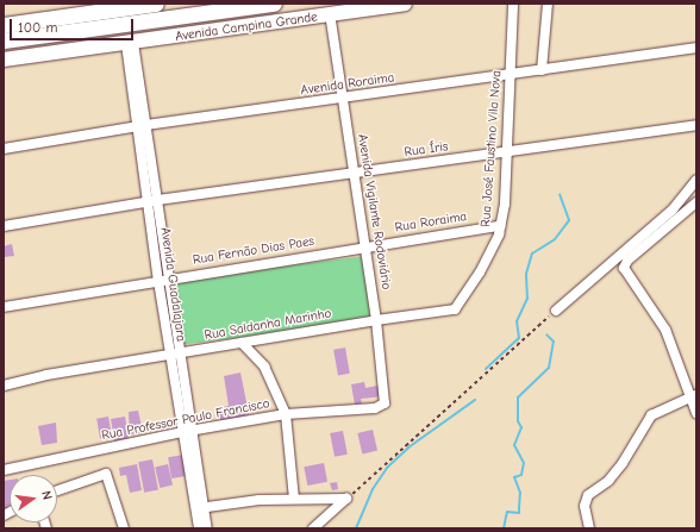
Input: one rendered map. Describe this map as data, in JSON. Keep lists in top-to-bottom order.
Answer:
{
  "streets": {
    "main road": ["Avenida Campina Grande"],
    "street": [
      "Avenida Roraima",
      "Rua José Faustino Vila Nova",
      "Rua Íris",
      "Avenida Vigilante Rodoviário",
      "Rua Roraima",
      "Rua Fernão Dias Paes",
      "Avenida Guadalajara",
      "Rua Saldanha Marinho",
      "Rua Professor Paulo Francisco"
    ]
  },
  "crossings": [
    ["Avenida Campina Grande", "Avenida Vigilante Rodoviário"],
    ["Avenida Campina Grande", "Avenida Guadalajara"],
    ["Avenida Roraima", "Rua José Faustino Vila Nova"],
    ["Avenida Roraima", "Avenida Vigilante Rodoviário"],
    ["Avenida Roraima", "Avenida Guadalajara"],
    ["Rua José Faustino Vila Nova", "Rua Íris"],
    ["Rua José Faustino Vila Nova", "Rua Roraima"],
    ["Rua José Faustino Vila Nova", "Rua Saldanha Marinho"],
    ["Rua Íris", "Avenida Vigilante Rodoviário"],
    ["Rua Íris", "Avenida Guadalajara"],
    ["Avenida Vigilante Rodoviário", "Rua Roraima"],
    ["Avenida Vigilante Rodoviário", "Rua Fernão Dias Paes"],
    ["Avenida Vigilante Rodoviário", "Rua Saldanha Marinho"],
    ["Avenida Vigilante Rodoviário", "Rua Professor Paulo Francisco"],
    ["Rua Roraima", "Rua Fernão Dias Paes"],
    ["Rua Fernão Dias Paes", "Avenida Guadalajara"],
    ["Avenida Guadalajara", "Rua Saldanha Marinho"],
    ["Avenida Guadalajara", "Rua Professor Paulo Francisco"]
  ],
  "scale_bar": "100 m",
  "north": "right"
}
